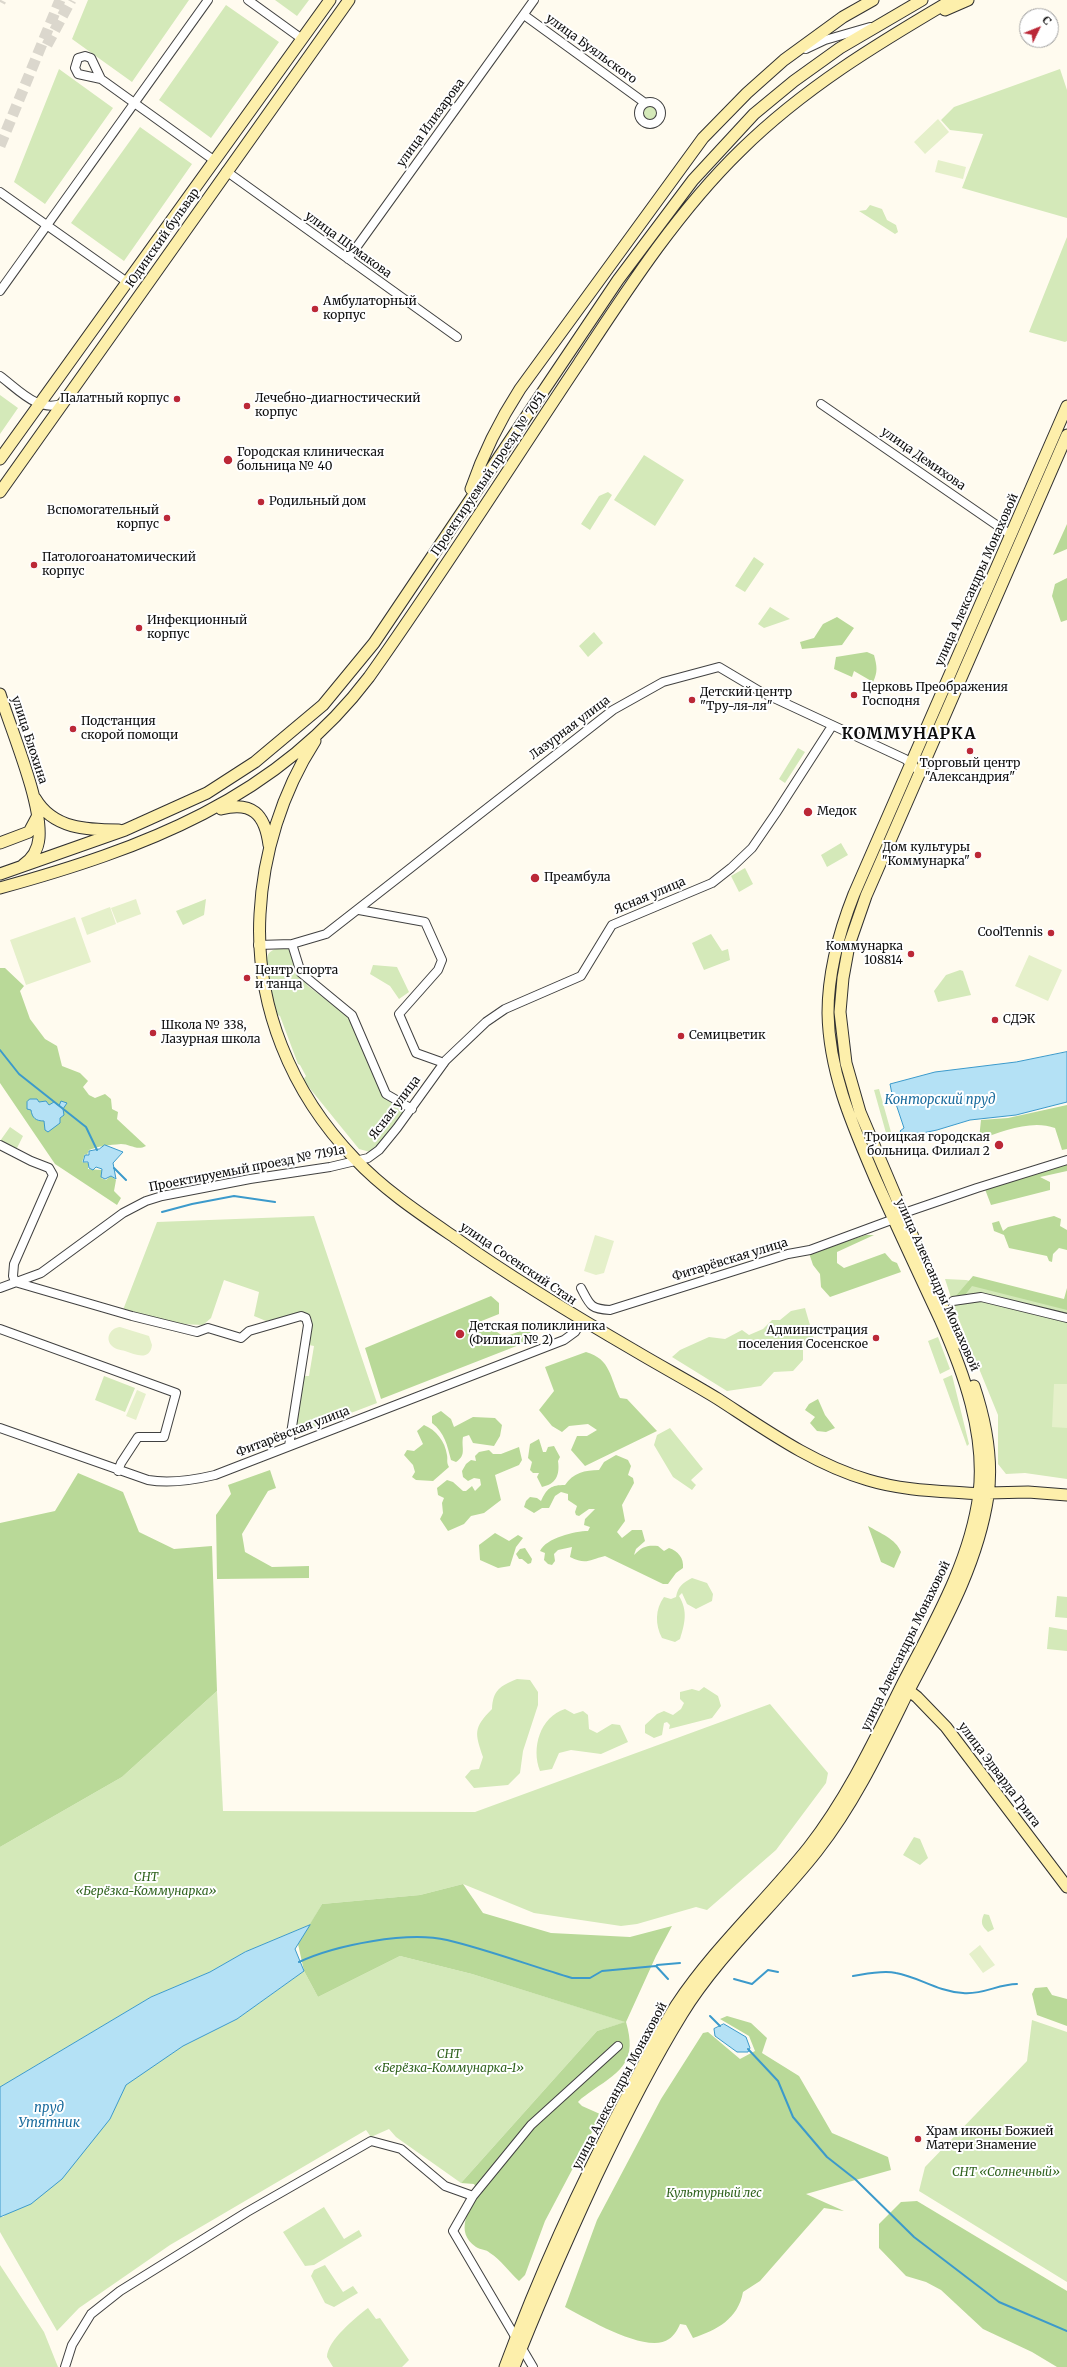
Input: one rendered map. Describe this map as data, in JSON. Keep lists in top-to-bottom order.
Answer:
{
  "streets": {
    "main road": [
      "Юдинский бульвар",
      "Проектируемый проезд № 7051",
      "улица Александры Монаховой",
      "улица Блохина",
      "улица Сосенский Стан",
      "улица Эдварда Грига"
    ],
    "street": [
      "улица Буяльского",
      "улица Илизарова",
      "улица Шумакова",
      "улица Демихова",
      "Лазурная улица",
      "Ясная улица",
      "Проектируемый проезд № 7191а",
      "Фитарёвская улица"
    ]
  },
  "crossings": [
    ["улица Буяльского", "улица Илизарова"],
    ["улица Илизарова", "улица Шумакова"],
    ["Юдинский бульвар", "улица Шумакова"],
    ["улица Демихова", "улица Александры Монаховой"],
    ["улица Александры Монаховой", "Лазурная улица"],
    ["улица Александры Монаховой", "Фитарёвская улица"],
    ["улица Александры Монаховой", "улица Сосенский Стан"],
    ["улица Александры Монаховой", "улица Эдварда Грига"],
    ["Лазурная улица", "Ясная улица"],
    ["Лазурная улица", "улица Сосенский Стан"],
    ["Ясная улица", "Проектируемый проезд № 7191а"],
    ["Ясная улица", "улица Сосенский Стан"],
    ["Проектируемый проезд № 7191а", "улица Сосенский Стан"],
    ["Фитарёвская улица", "улица Сосенский Стан"]
  ],
  "districts": ["КОММУНАРКА"],
  "water": ["Конторский пруд", "пруд Утятник"],
  "parks": [
    "СНТ «Берёзка-Коммунарка»",
    "СНТ «Берёзка-Коммунарка-1»",
    "СНТ «Солнечный»",
    "Культурный лес"
  ],
  "places": [
    "Амбулаторный корпус",
    "Палатный корпус",
    "Лечебно-диагностический корпус",
    "Городская клиническая больница № 40",
    "Родильный дом",
    "Вспомогательный корпус",
    "Патологоанатомический корпус",
    "Инфекционный корпус",
    "Церковь Преображения Господня",
    "Детский центр \"Тру-ля-ля\"",
    "Подстанция скорой помощи",
    "Торговый центр \"Александрия\"",
    "Медок",
    "Дом культуры \"Коммунарка\"",
    "Преамбула",
    "CoolTennis",
    "Коммунарка 108814",
    "Центр спорта и танца",
    "СДЭК",
    "Школа № 338, Лазурная школа",
    "Семицветик",
    "Троицкая городская больница. Филиал 2",
    "Детская поликлиника (Филиал № 2)",
    "Администрация поселения Сосенское",
    "Храм иконы Божией Матери Знамение"
  ],
  "north": "top right"
}
